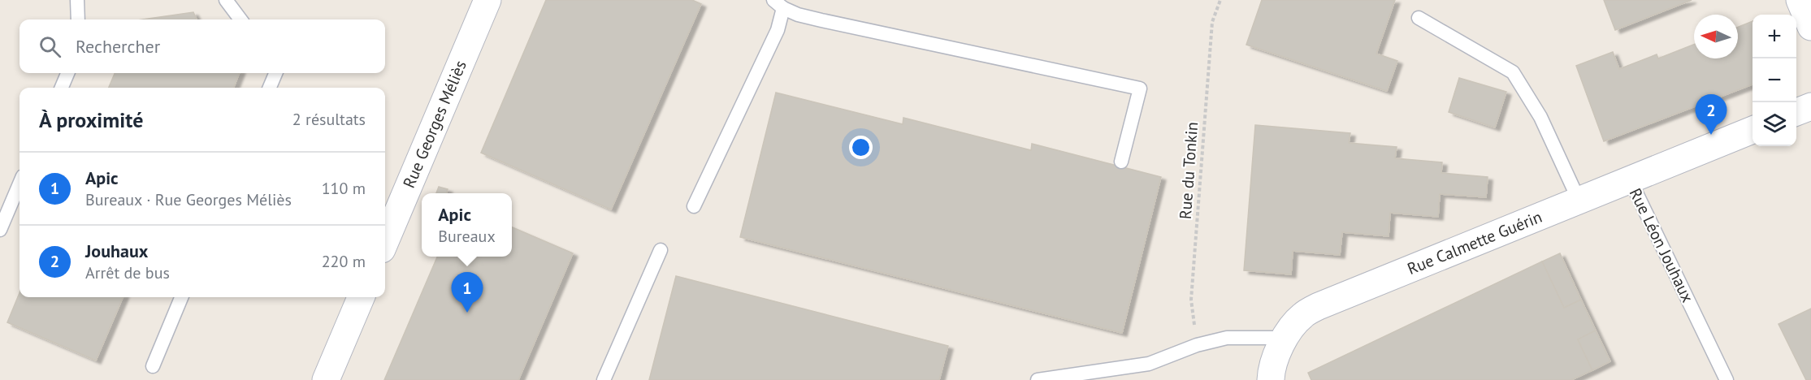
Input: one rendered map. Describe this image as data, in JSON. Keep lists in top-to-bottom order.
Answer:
{
  "streets": {
    "street": ["Rue Georges Méliès", "Rue Calmette Guérin", "Rue Léon Jouhaux"],
    "path": ["Rue du Tonkin"]
  },
  "crossings": [
    ["Rue Calmette Guérin", "Rue Léon Jouhaux"]
  ],
  "north": "left",
  "page": {
    "map_buttons": ["+", "−"],
    "search": "Rechercher",
    "heading": ["À proximité", "2 résultats"],
    "pins": ["2", "1"],
    "list": [
      {
        "mark": "1",
        "name": "Apic",
        "note": "Bureaux · Rue Georges Méliès",
        "value": "110 m"
      },
      {
        "mark": "2",
        "name": "Jouhaux",
        "note": "Arrêt de bus",
        "value": "220 m"
      }
    ],
    "popup": ["Apic", "Bureaux"]
  }
}
